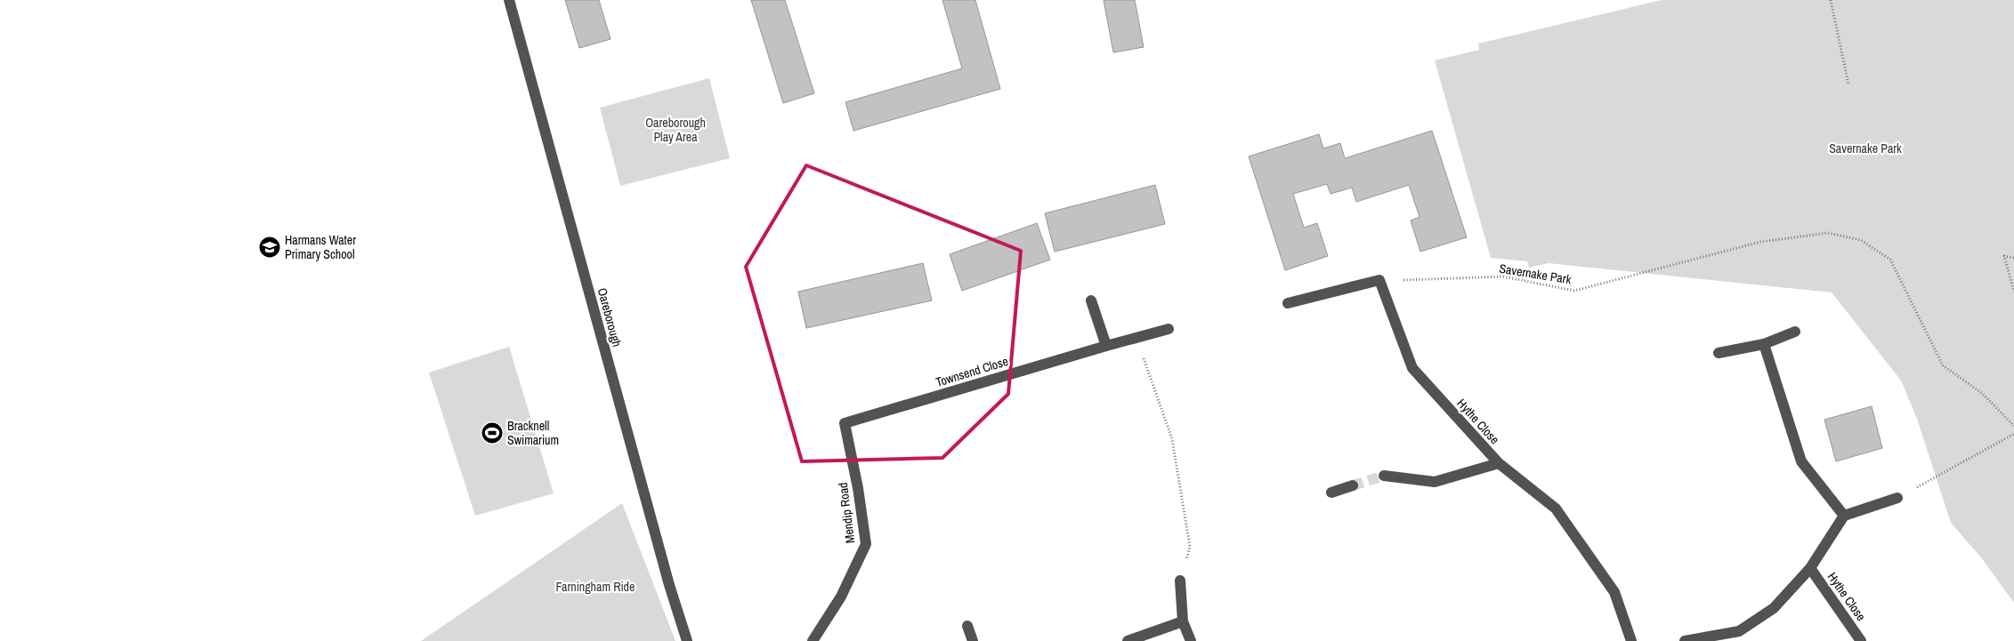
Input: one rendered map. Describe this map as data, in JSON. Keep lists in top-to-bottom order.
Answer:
{
  "streets": {
    "street": [
      "Oareborough",
      "Townsend Close",
      "Hythe Close",
      "Mendip Road"
    ],
    "path": ["Savernake Park"]
  },
  "crossings": [
    ["Savernake Park", "Hythe Close"],
    ["Townsend Close", "Mendip Road"]
  ],
  "parks": ["Oareborough Play Area", "Savernake Park", "Farningham Ride"],
  "places": {
    "school or university": ["Harmans Water Primary School"],
    "sports": ["Bracknell Swimarium"]
  }
}
